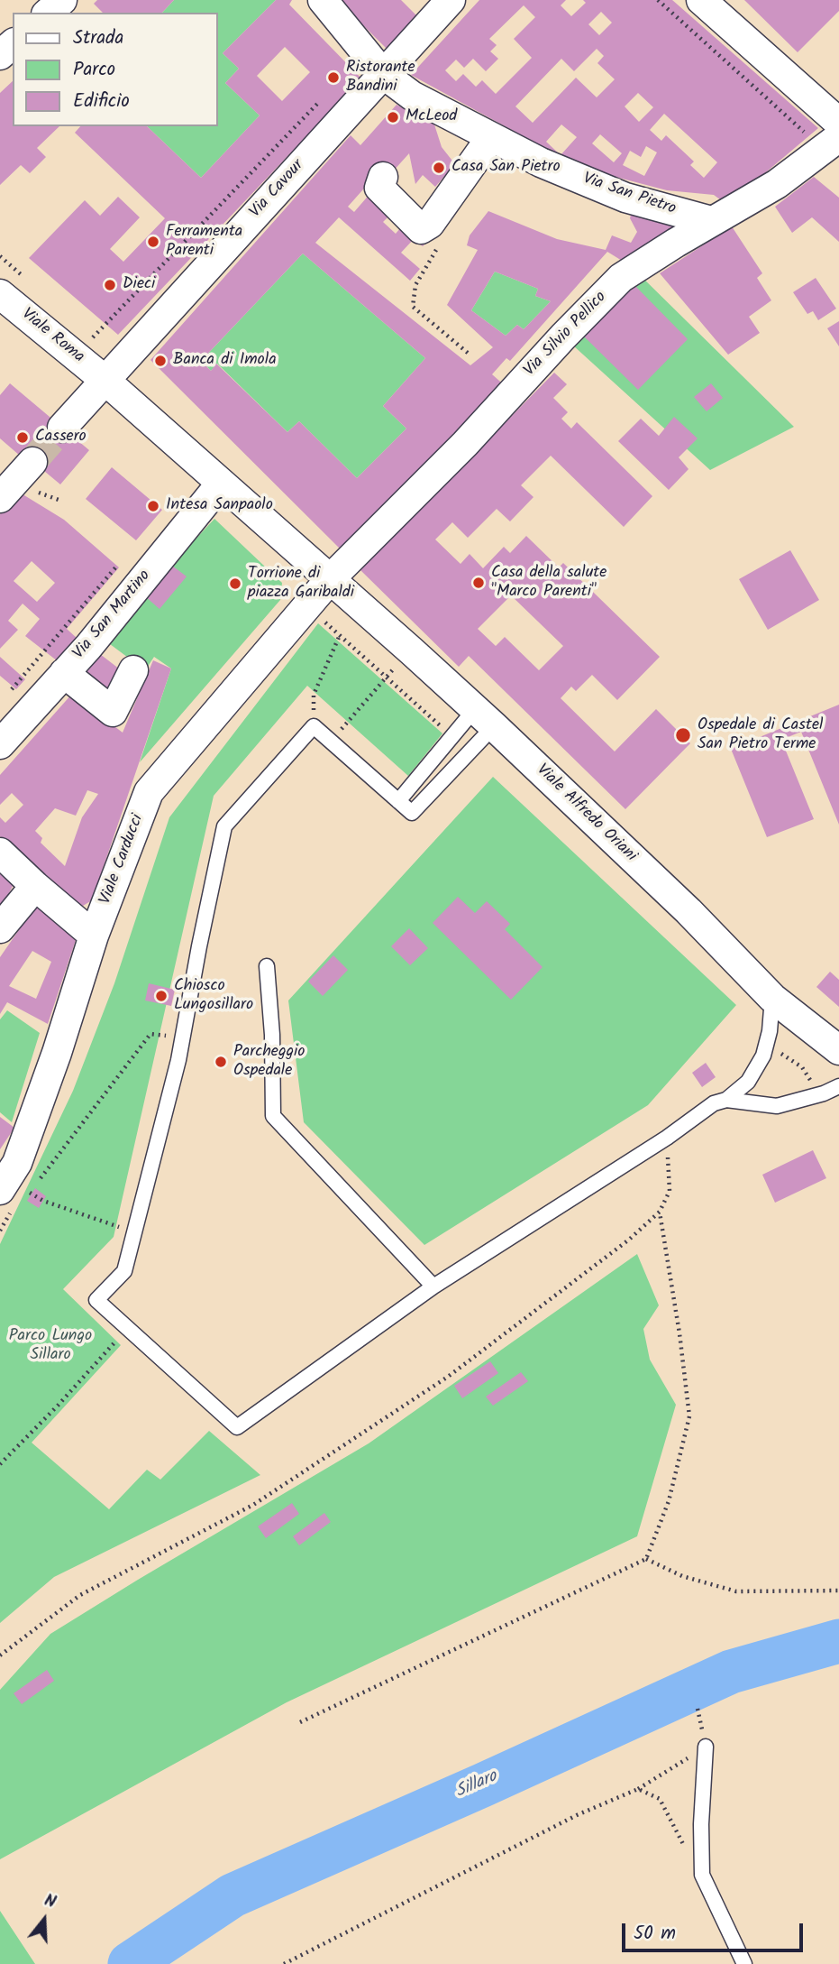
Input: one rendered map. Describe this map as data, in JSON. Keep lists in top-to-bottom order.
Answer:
{
  "streets": {
    "street": [
      "Via Cavour",
      "Via San Pietro",
      "Via Silvio Pellico",
      "Viale Roma",
      "Via San Martino",
      "Viale Alfredo Oriani",
      "Viale Carducci"
    ]
  },
  "crossings": [
    ["Via Cavour", "Via San Pietro"],
    ["Via Cavour", "Viale Roma"],
    ["Via San Pietro", "Via Silvio Pellico"],
    ["Via Silvio Pellico", "Viale Alfredo Oriani"],
    ["Via Silvio Pellico", "Viale Carducci"],
    ["Viale Roma", "Via San Martino"],
    ["Viale Roma", "Viale Alfredo Oriani"],
    ["Via San Martino", "Viale Alfredo Oriani"],
    ["Viale Alfredo Oriani", "Viale Carducci"]
  ],
  "water": ["Sillaro"],
  "parks": ["Parco Lungo Sillaro"],
  "places": [
    "Ristorante Bandini",
    "McLeod",
    "Casa San Pietro",
    "Ferramenta Parenti",
    "Dieci",
    "Banca di Imola",
    "Cassero",
    "Intesa Sanpaolo",
    "Casa della salute \"Marco Parenti\"",
    "Torrione di piazza Garibaldi",
    "Ospedale di Castel San Pietro Terme",
    "Chiosco Lungosillaro",
    "Parcheggio Ospedale"
  ],
  "legend": ["Strada", "Parco", "Edificio"],
  "scale_bar": "50 m",
  "north": "top"
}
